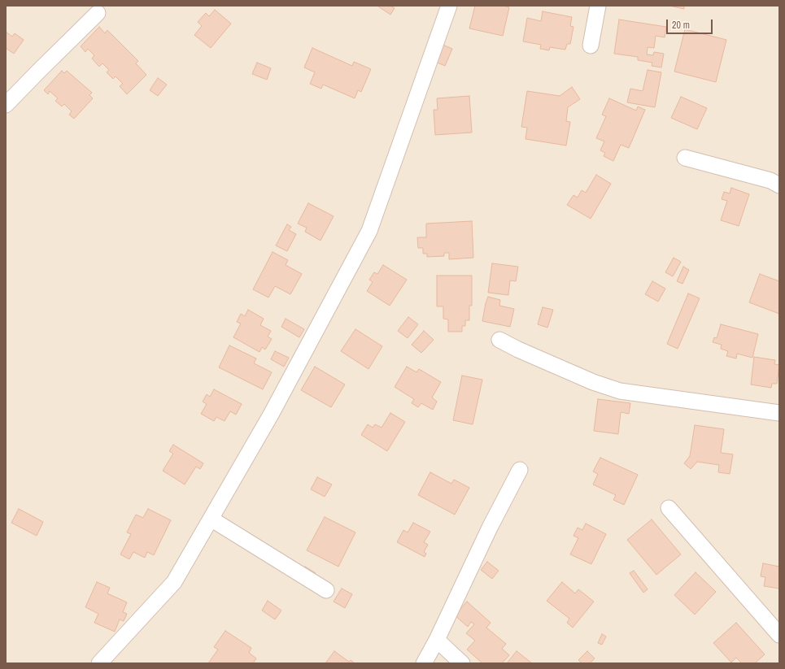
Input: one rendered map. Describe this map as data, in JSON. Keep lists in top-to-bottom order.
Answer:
{
  "scale_bar": "20 m"
}
